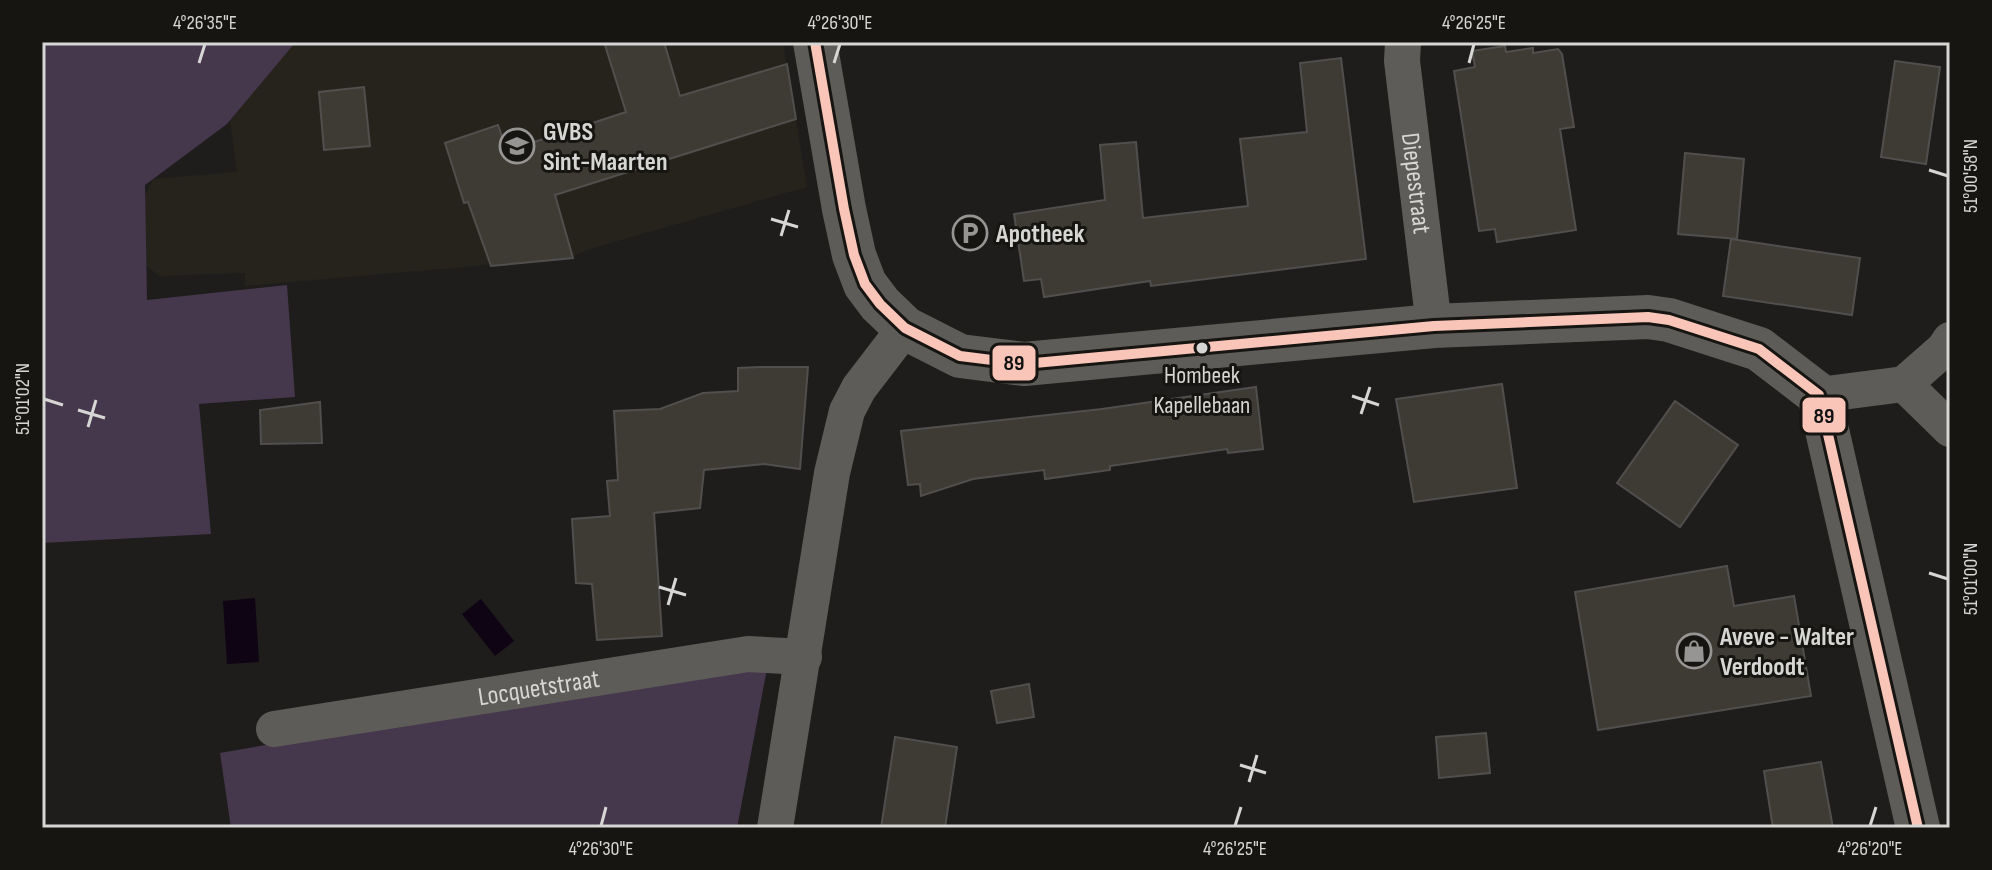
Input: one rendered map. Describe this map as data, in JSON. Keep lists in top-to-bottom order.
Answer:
{
  "streets": {
    "street": ["Diepestraat", "Locquetstraat"]
  },
  "places": {
    "school or university": ["GVBS Sint-Maarten"],
    "parking": ["Apotheek"],
    "other": ["Hombeek Kapellebaan"],
    "shop": ["Aveve - Walter Verdoodt"]
  },
  "lines": ["transit line 89"],
  "coordinates": [
    "4°26'35\"E",
    "4°26'30\"E",
    "4°26'25\"E",
    "51°00'58\"N",
    "51°01'02\"N",
    "51°01'00\"N",
    "4°26'20\"E"
  ]
}
